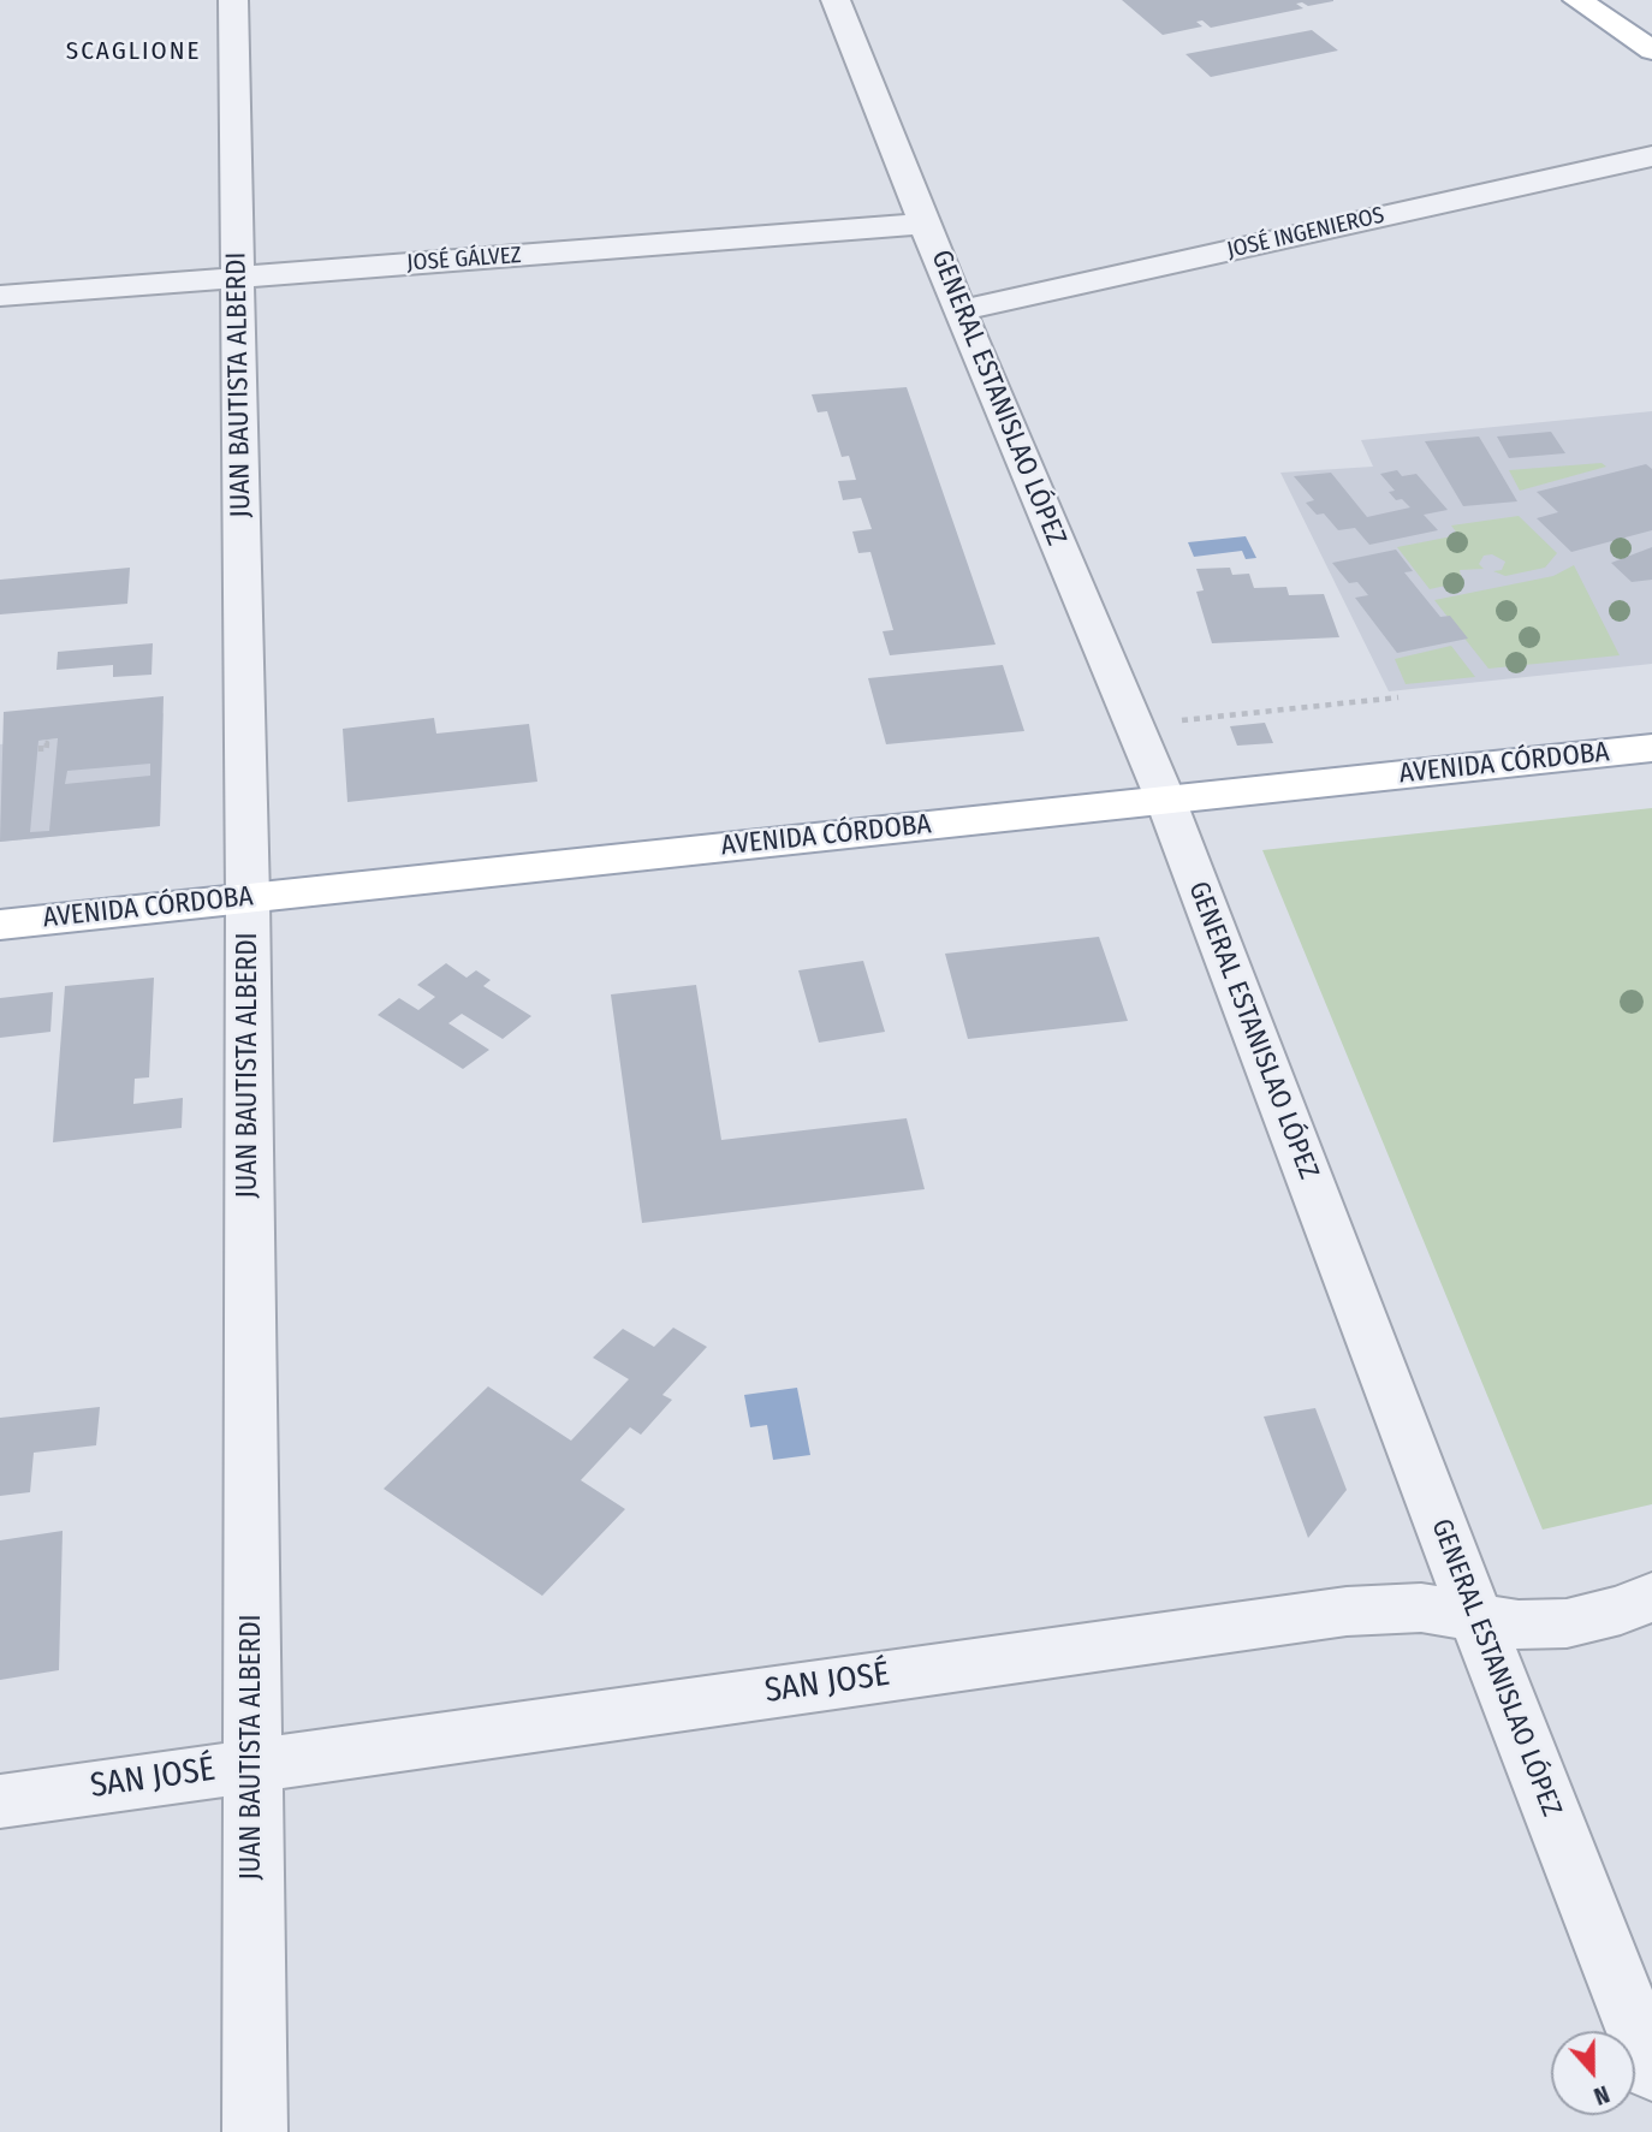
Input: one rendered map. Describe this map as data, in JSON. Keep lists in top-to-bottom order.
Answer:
{
  "streets": {
    "main road": ["AVENIDA CÓRDOBA"],
    "street": [
      "JOSÉ INGENIEROS",
      "JOSÉ GÁLVEZ",
      "JUAN BAUTISTA ALBERDI",
      "GENERAL ESTANISLAO LÓPEZ",
      "SAN JOSÉ"
    ]
  },
  "crossings": [
    ["JOSÉ INGENIEROS", "GENERAL ESTANISLAO LÓPEZ"],
    ["JOSÉ GÁLVEZ", "JUAN BAUTISTA ALBERDI"],
    ["JOSÉ GÁLVEZ", "GENERAL ESTANISLAO LÓPEZ"],
    ["JUAN BAUTISTA ALBERDI", "AVENIDA CÓRDOBA"],
    ["JUAN BAUTISTA ALBERDI", "SAN JOSÉ"],
    ["GENERAL ESTANISLAO LÓPEZ", "AVENIDA CÓRDOBA"],
    ["GENERAL ESTANISLAO LÓPEZ", "SAN JOSÉ"]
  ],
  "districts": ["SCAGLIONE"],
  "north": "bottom"
}
